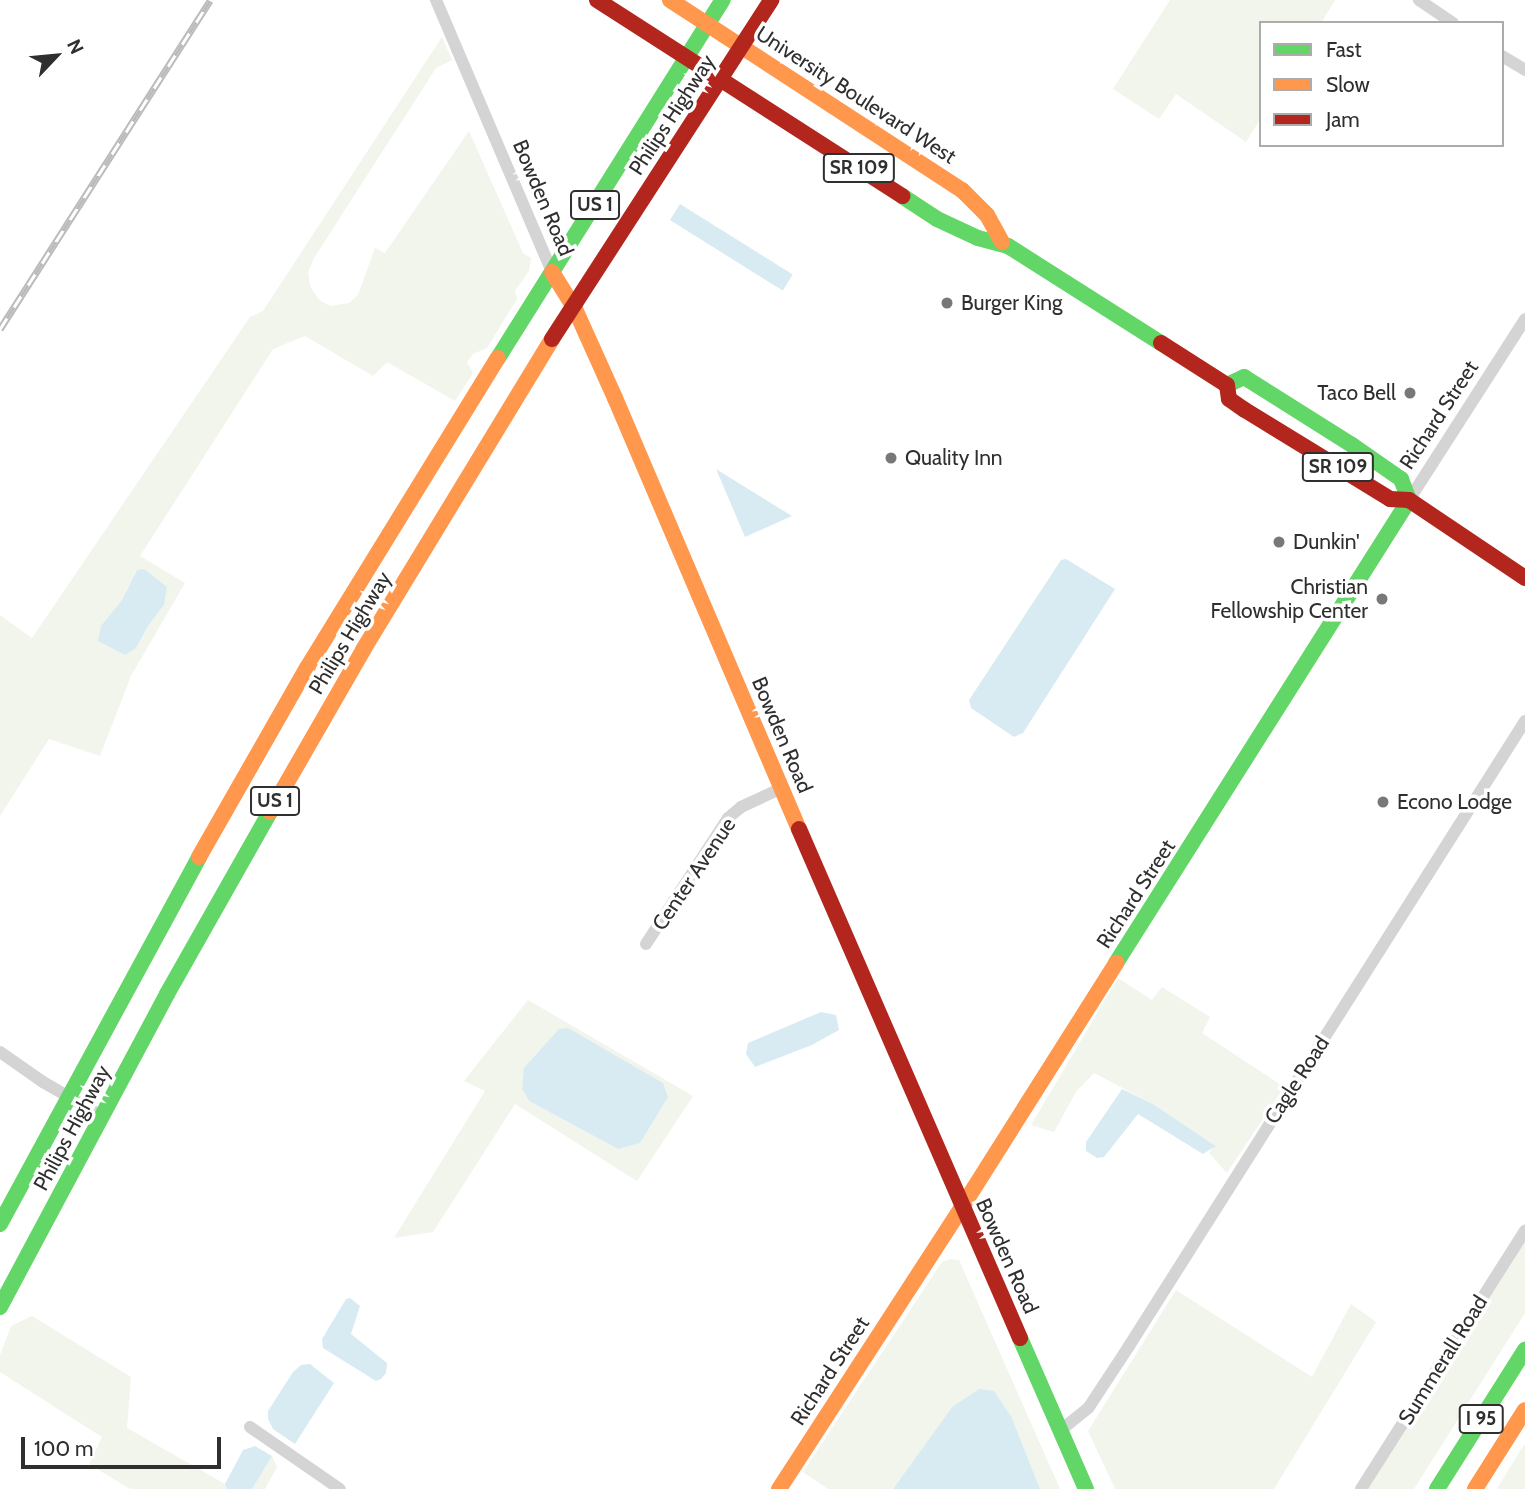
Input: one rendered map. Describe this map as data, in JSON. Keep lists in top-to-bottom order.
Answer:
{
  "streets": {
    "main road": [
      "University Boulevard West",
      "Philips Highway",
      "SR 109",
      "Bowden Road",
      "US 1",
      "Richard Street",
      "I 95"
    ],
    "street": ["Center Avenue", "Cagle Road", "Summerall Road"]
  },
  "crossings": [
    ["University Boulevard West", "Philips Highway"],
    ["University Boulevard West", "SR 109"],
    ["University Boulevard West", "Richard Street"],
    ["Philips Highway", "Bowden Road"],
    ["SR 109", "Richard Street"],
    ["Bowden Road", "Richard Street"],
    ["Bowden Road", "Center Avenue"],
    ["Bowden Road", "Cagle Road"]
  ],
  "places": [
    "Burger King",
    "Taco Bell",
    "Quality Inn",
    "Dunkin'",
    "Christian Fellowship Center",
    "Econo Lodge"
  ],
  "legend": ["Fast", "Slow", "Jam"],
  "scale_bar": "100 m",
  "north": "top right"
}
